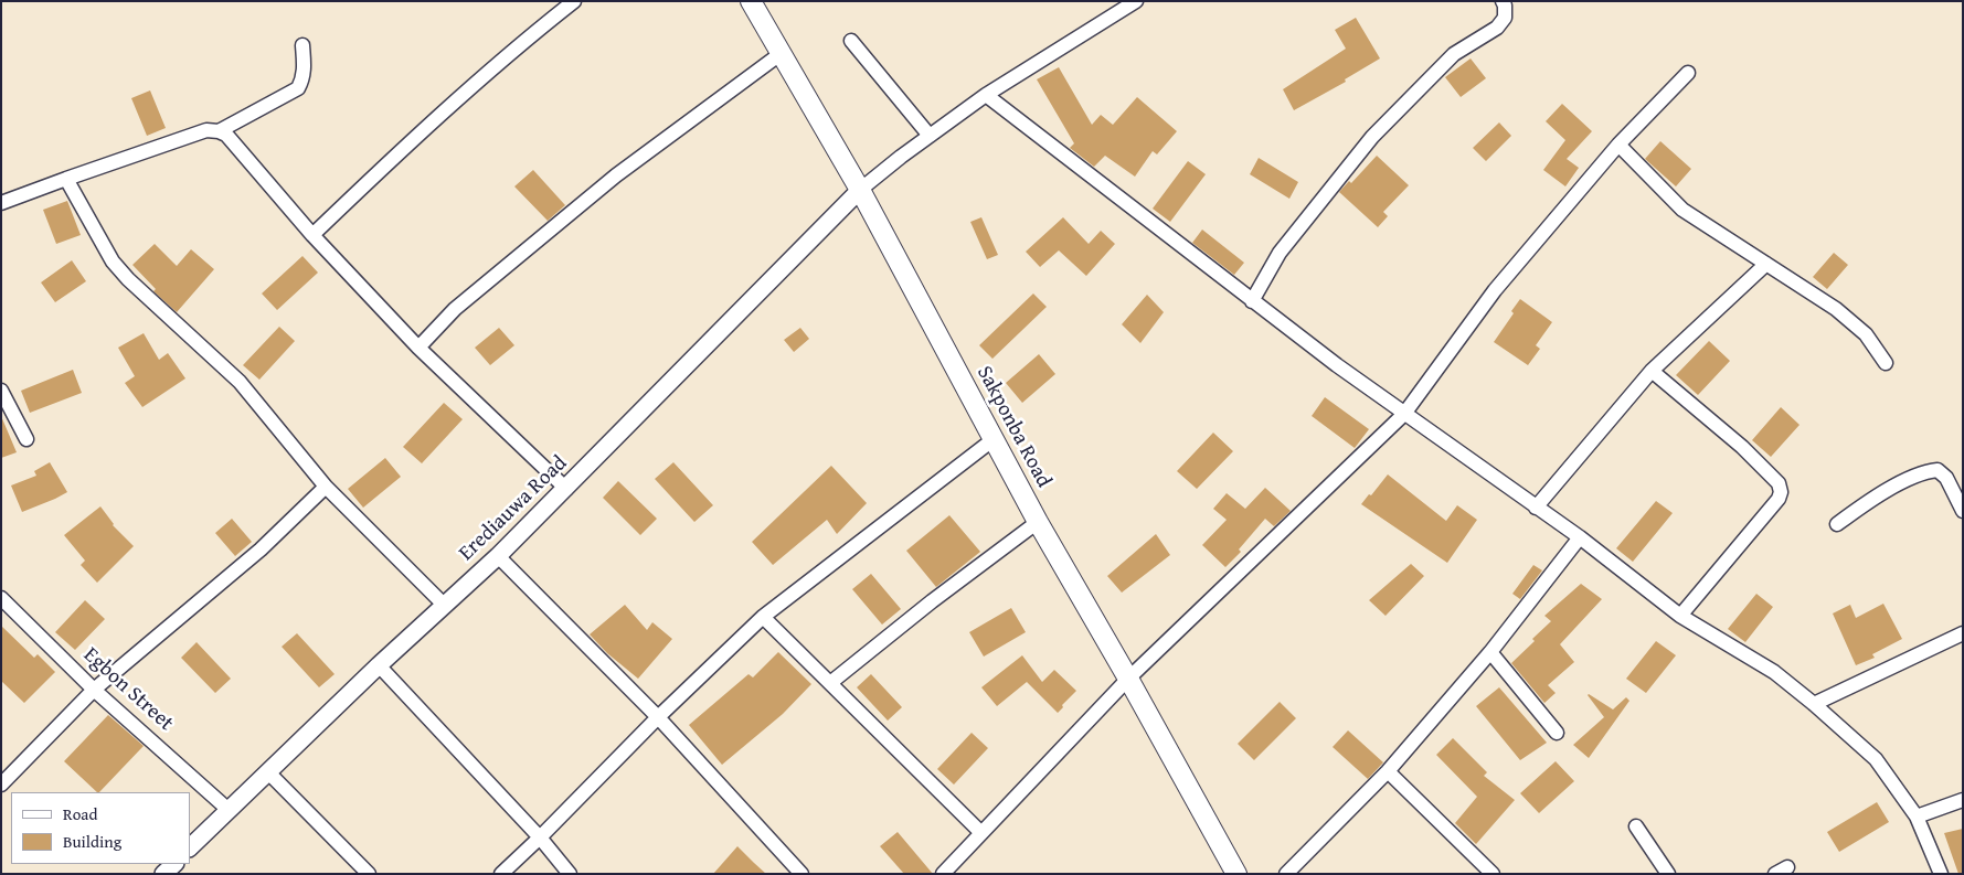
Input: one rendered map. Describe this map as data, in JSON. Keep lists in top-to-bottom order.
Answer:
{
  "streets": {
    "main road": ["Sakponba Road"],
    "street": ["Erediauwa Road", "Egbon Street"]
  },
  "crossings": [
    ["Sakponba Road", "Erediauwa Road"],
    ["Erediauwa Road", "Egbon Street"]
  ],
  "legend": ["Road", "Building"]
}
